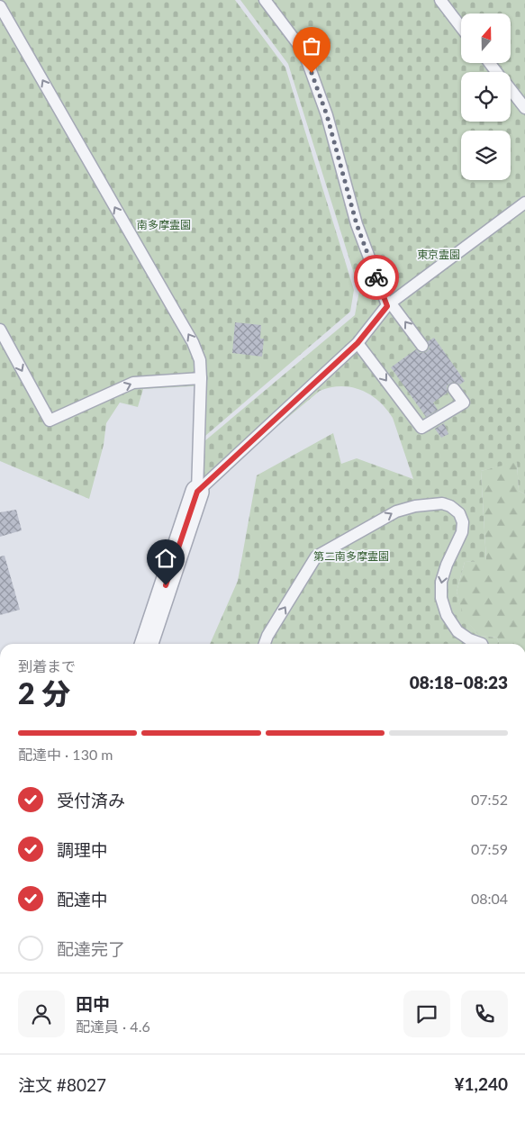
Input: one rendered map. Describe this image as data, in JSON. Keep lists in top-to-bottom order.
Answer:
{
  "parks": ["南多摩霊園", "東京霊園", "第二南多摩霊園"],
  "north": "top",
  "page": {
    "heading": ["2 分", "到着まで", "08:18–08:23"],
    "panel": [
      "田中",
      "配達員 · 4.6",
      "注文 #8027",
      "¥1,240"
    ],
    "bar": "配達中 · 130 m",
    "list": [
      ["受付済み", "07:52"],
      ["調理中", "07:59"],
      ["配達中", "08:04"],
      "配達完了"
    ]
  }
}
